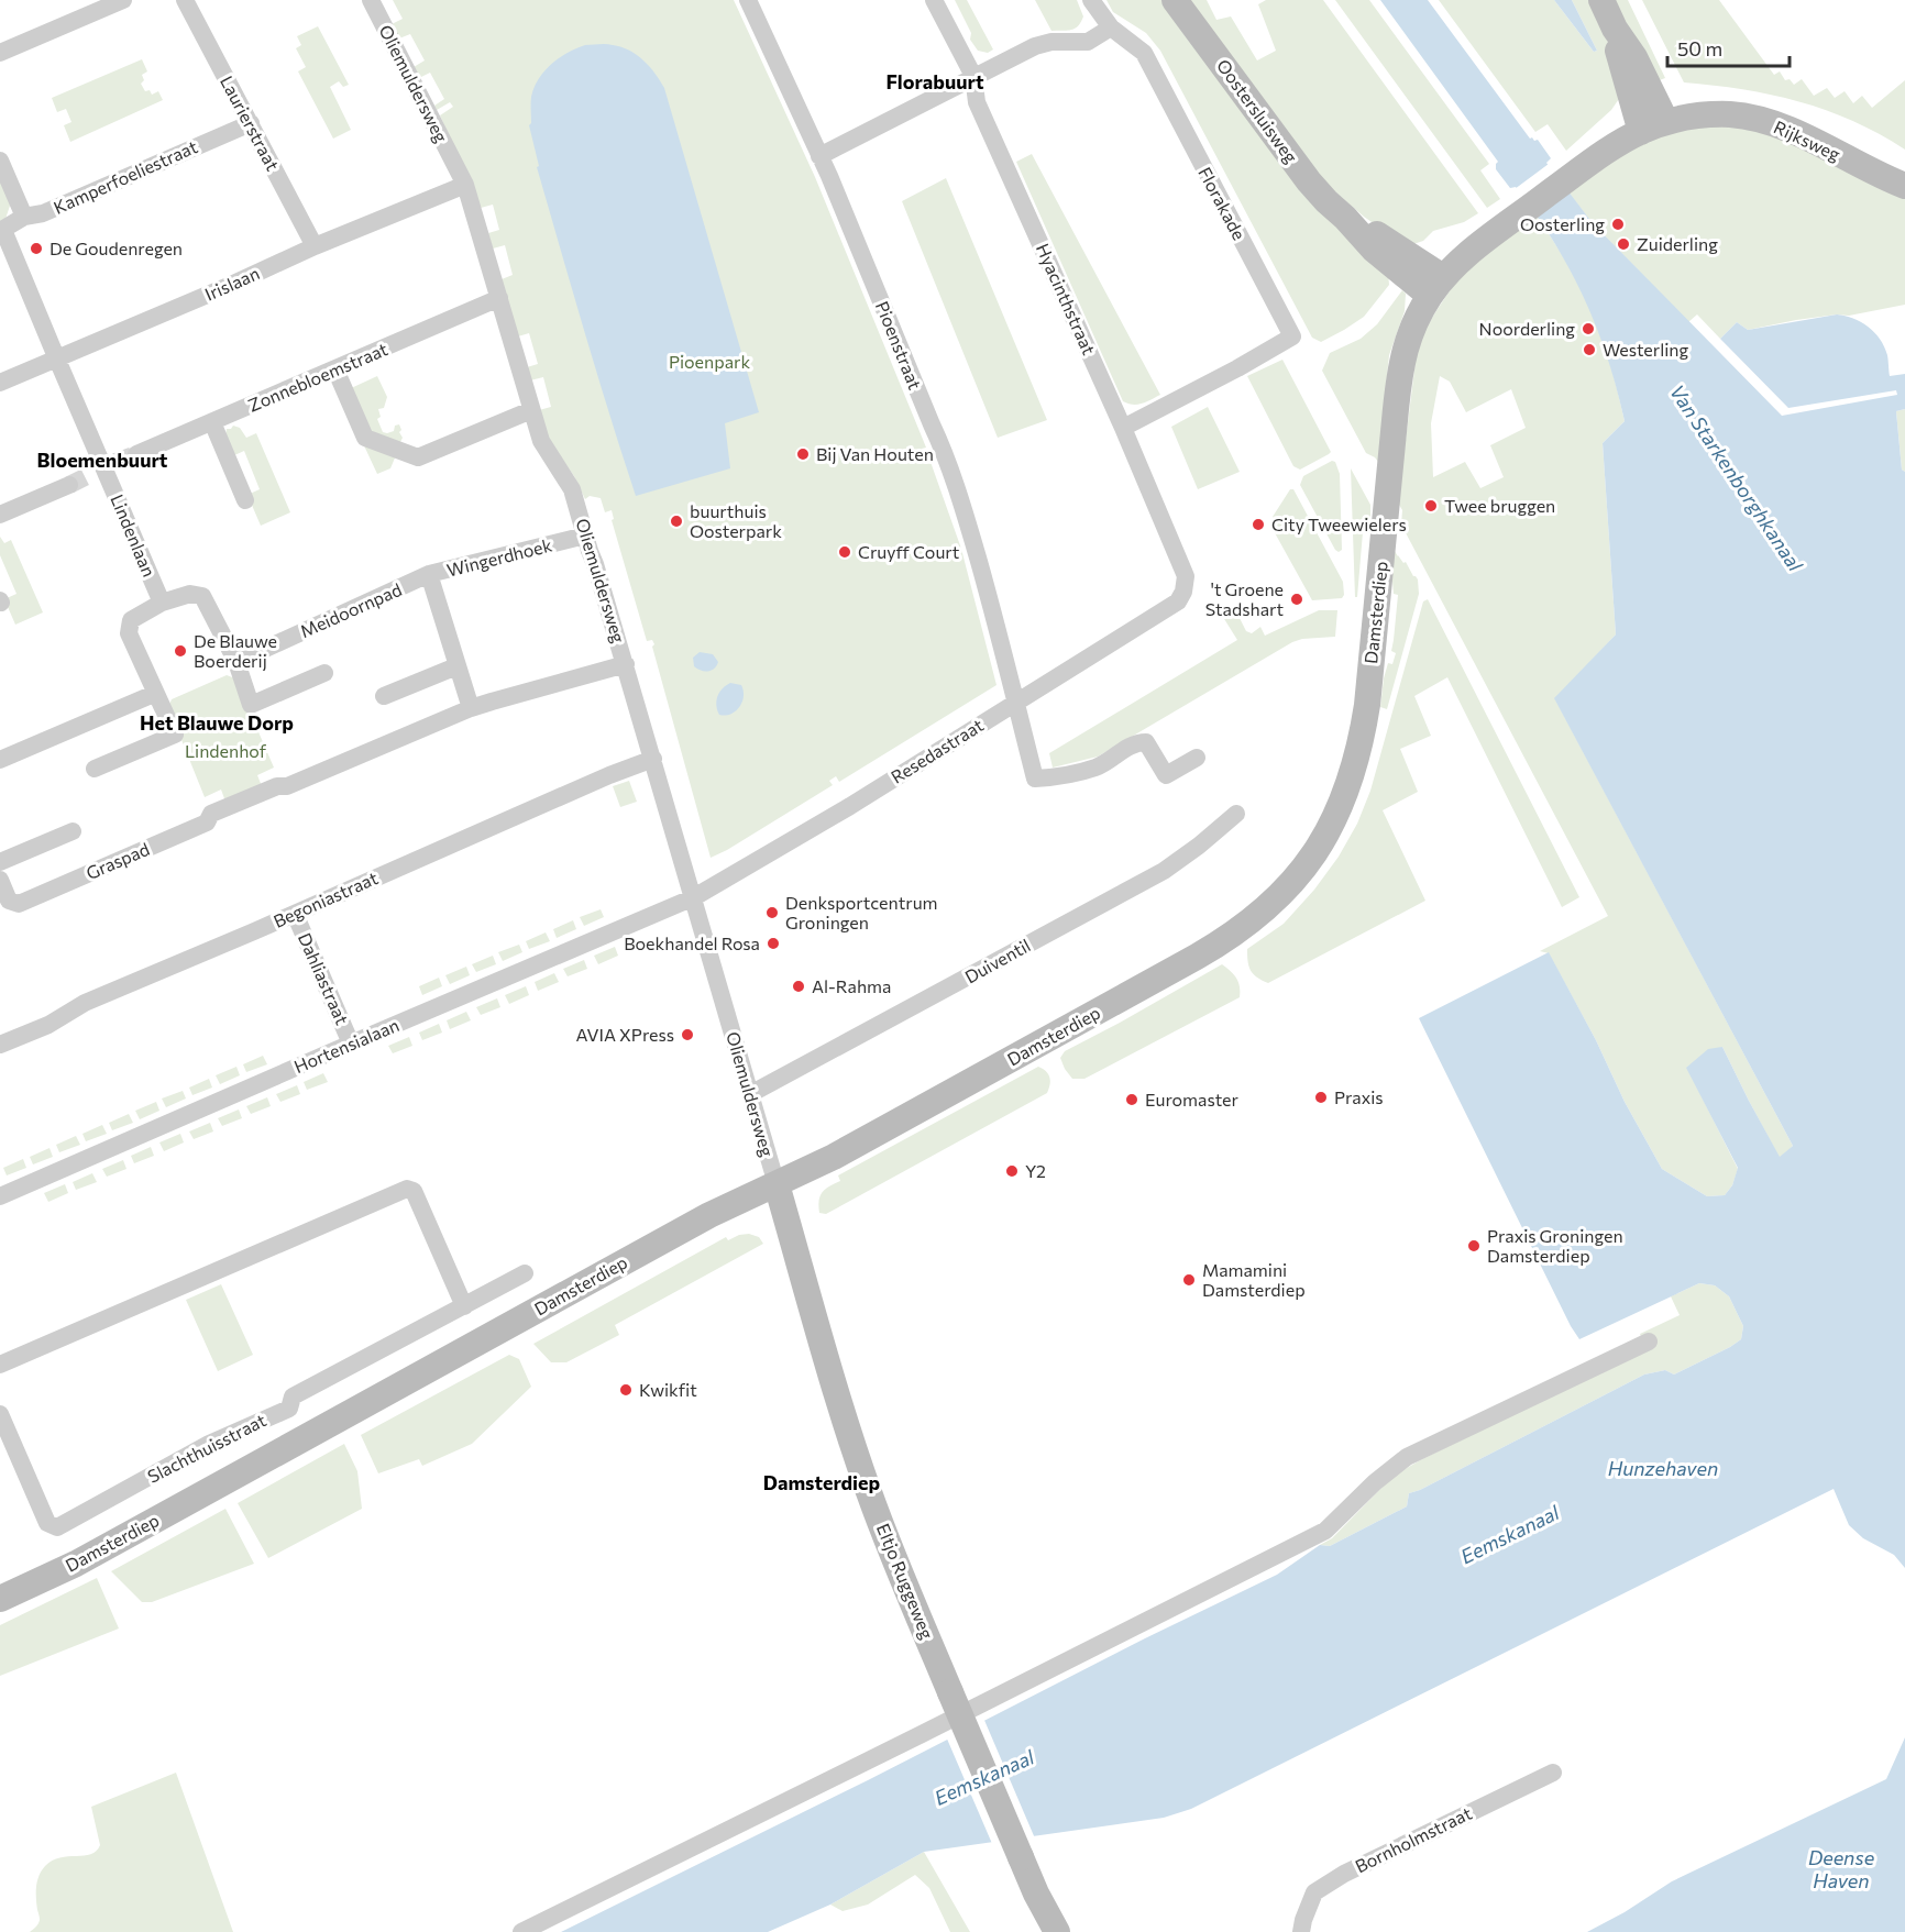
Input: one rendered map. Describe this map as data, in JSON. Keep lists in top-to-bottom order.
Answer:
{
  "streets": {
    "main road": [
      "Oostersluisweg",
      "Rijksweg",
      "Damsterdiep",
      "Eltjo Ruggeweg"
    ],
    "street": [
      "Oliemuldersweg",
      "Laurierstraat",
      "Kamperfoeliestraat",
      "Florakade",
      "Irislaan",
      "Hyacinthstraat",
      "Pioenstraat",
      "Zonnebloemstraat",
      "Lindenlaan",
      "Wingerdhoek",
      "Meidoornpad",
      "Resedastraat",
      "Graspad",
      "Begoniastraat",
      "Duiventil",
      "Dahliastraat",
      "Hortensialaan",
      "Slachthuisstraat",
      "Bornholmstraat"
    ]
  },
  "crossings": [
    ["Oliemuldersweg", "Irislaan"],
    ["Oliemuldersweg", "Zonnebloemstraat"],
    ["Oliemuldersweg", "Wingerdhoek"],
    ["Oliemuldersweg", "Damsterdiep"],
    ["Oliemuldersweg", "Resedastraat"],
    ["Oliemuldersweg", "Begoniastraat"],
    ["Oliemuldersweg", "Duiventil"],
    ["Oliemuldersweg", "Hortensialaan"],
    ["Oliemuldersweg", "Eltjo Ruggeweg"],
    ["Oostersluisweg", "Damsterdiep"],
    ["Laurierstraat", "Kamperfoeliestraat"],
    ["Laurierstraat", "Irislaan"],
    ["Rijksweg", "Damsterdiep"],
    ["Kamperfoeliestraat", "Lindenlaan"],
    ["Florakade", "Hyacinthstraat"],
    ["Irislaan", "Lindenlaan"],
    ["Hyacinthstraat", "Resedastraat"],
    ["Pioenstraat", "Resedastraat"],
    ["Wingerdhoek", "Meidoornpad"],
    ["Wingerdhoek", "Graspad"],
    ["Damsterdiep", "Eltjo Ruggeweg"],
    ["Resedastraat", "Hortensialaan"],
    ["Begoniastraat", "Dahliastraat"],
    ["Dahliastraat", "Hortensialaan"]
  ],
  "districts": [
    "Florabuurt",
    "Bloemenbuurt",
    "Het Blauwe Dorp",
    "Damsterdiep"
  ],
  "water": [
    "Van Starkenborghkanaal",
    "Hunzehaven",
    "Eemskanaal",
    "Deense Haven"
  ],
  "parks": ["Pioenpark", "Lindenhof"],
  "places": [
    "Oosterling",
    "Zuiderling",
    "De Goudenregen",
    "Noorderling",
    "Westerling",
    "Bij Van Houten",
    "Twee bruggen",
    "buurthuis Oosterpark",
    "City Tweewielers",
    "Cruyff Court",
    "'t Groene Stadshart",
    "De Blauwe Boerderij",
    "Denksportcentrum Groningen",
    "Boekhandel Rosa",
    "Al-Rahma",
    "AVIA XPress",
    "Praxis",
    "Euromaster",
    "Y2",
    "Praxis Groningen Damsterdiep",
    "Mamamini Damsterdiep",
    "Kwikfit"
  ],
  "scale_bar": "50 m"
}
